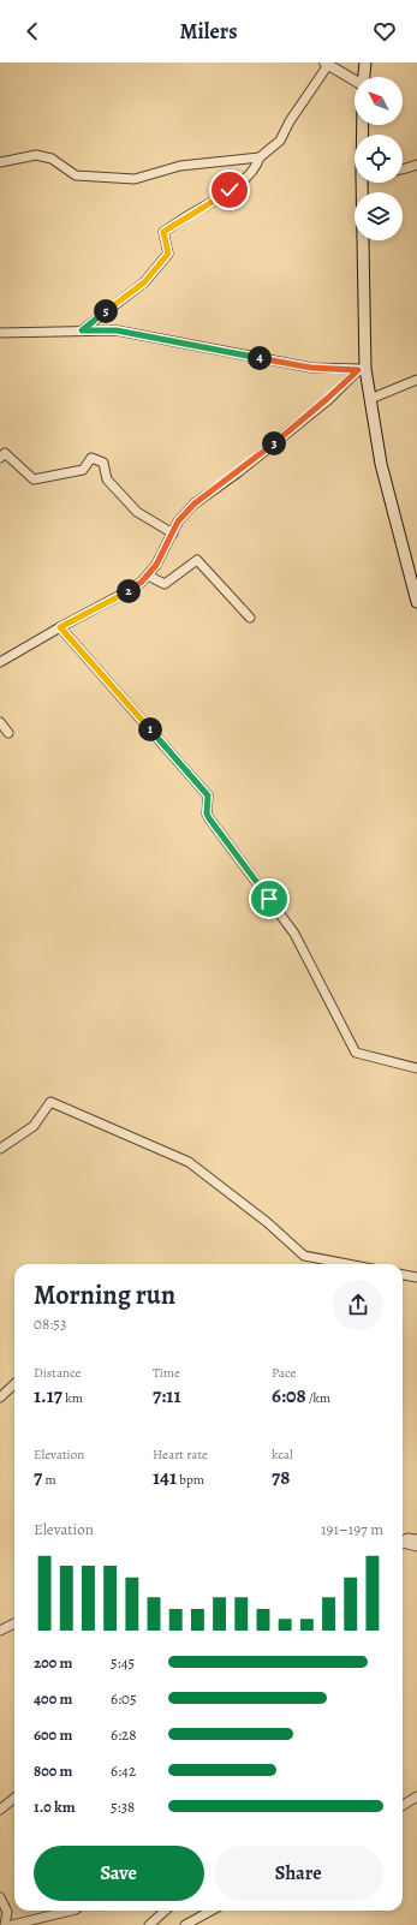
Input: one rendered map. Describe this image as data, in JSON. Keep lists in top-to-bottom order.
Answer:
{
  "north": "top left",
  "page": {
    "header": "Milers",
    "pins": [
      "5",
      "4",
      "3",
      "2",
      "1"
    ],
    "heading": ["Morning run", "08:53"],
    "stats": [
      ["Distance", "1.17 km"],
      ["Time", "7:11"],
      ["Pace", "6:08 /km"],
      ["Elevation", "7 m"],
      ["Heart rate", "141 bpm"],
      ["kcal", "78"]
    ],
    "chart": ["Elevation", "191–197 m"],
    "list": [
      {
        "name": "200 m",
        "note": "5:45"
      },
      {
        "name": "400 m",
        "note": "6:05"
      },
      {
        "name": "600 m",
        "note": "6:28"
      },
      {
        "name": "800 m",
        "note": "6:42"
      },
      {
        "name": "1.0 km",
        "note": "5:38"
      }
    ],
    "buttons": ["Save", "Share"]
  }
}
